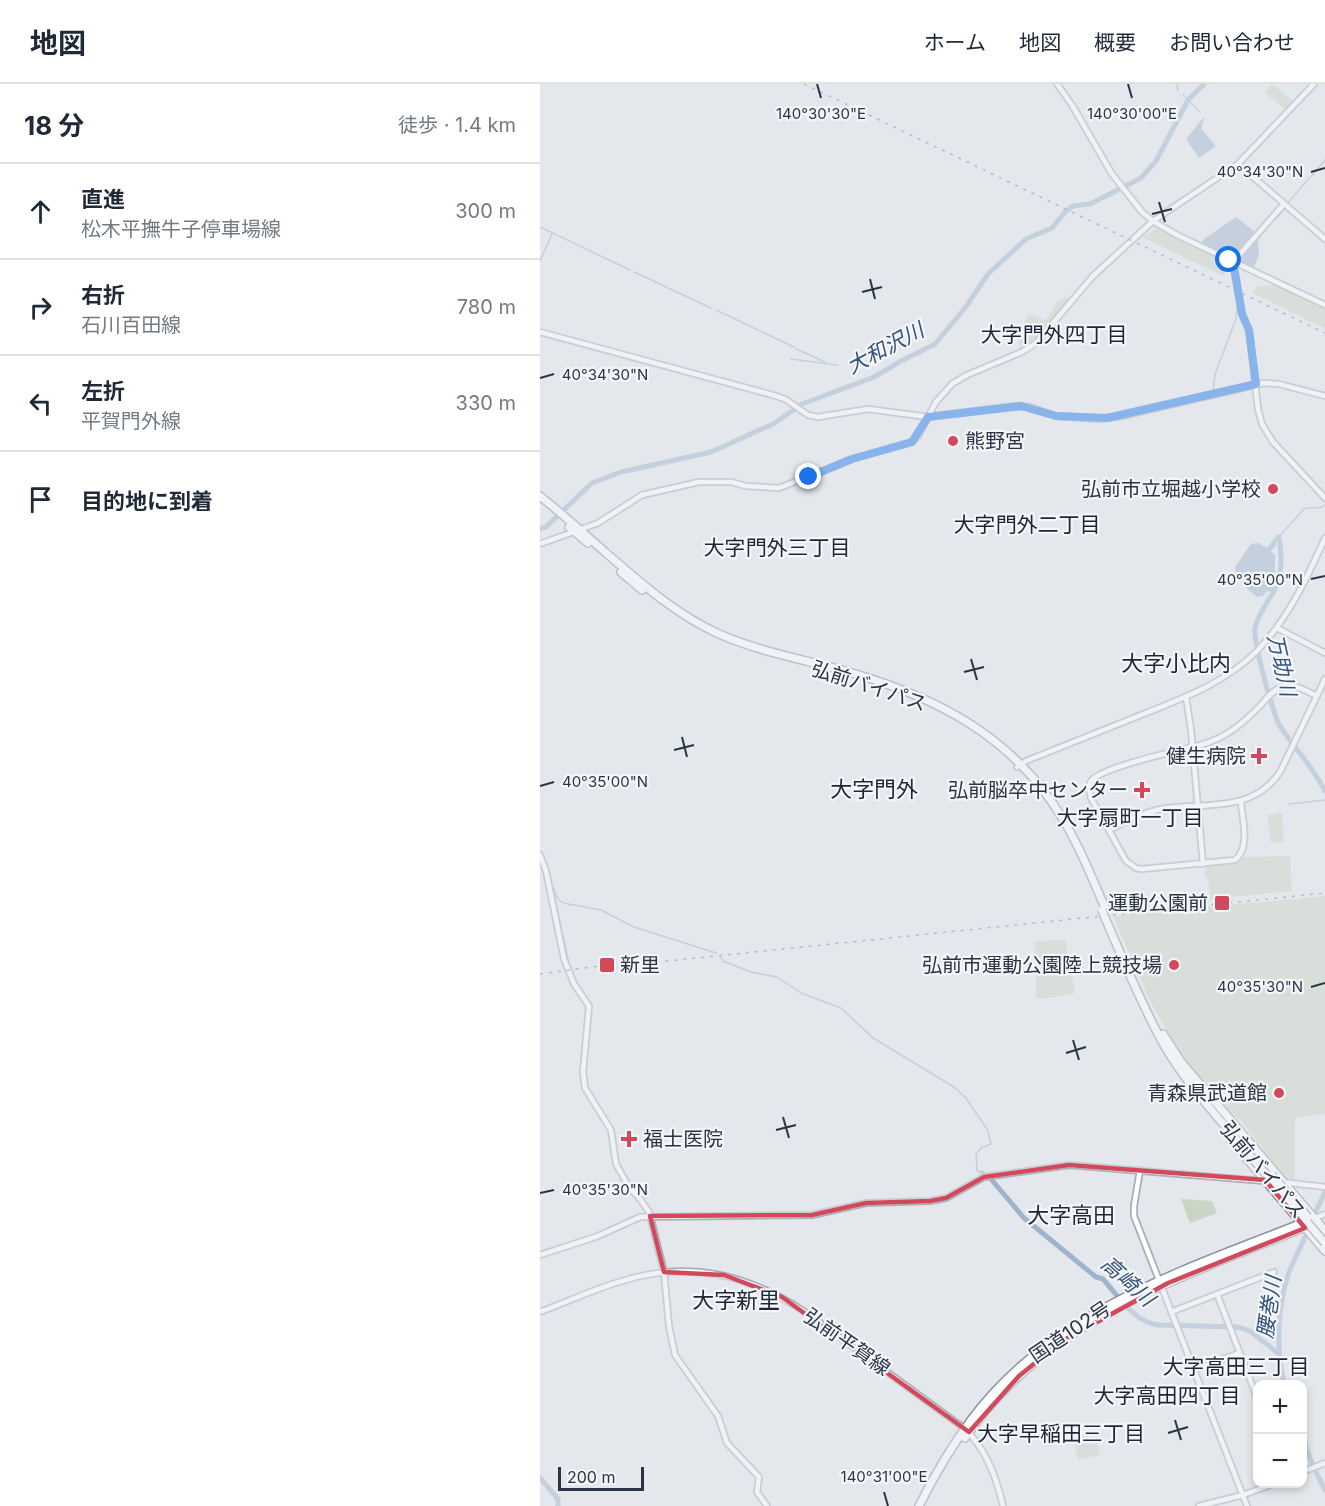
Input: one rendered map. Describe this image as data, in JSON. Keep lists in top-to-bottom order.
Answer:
{
  "streets": {
    "highway": ["弘前バイパス", "国道102号"],
    "street": ["弘前平賀線"]
  },
  "crossings": [
    ["国道102号", "弘前平賀線"]
  ],
  "districts": [
    "大字門外四丁目",
    "大字門外二丁目",
    "大字門外三丁目",
    "大字小比内",
    "大字門外",
    "大字扇町一丁目",
    "大字高田",
    "大字新里",
    "大字高田三丁目",
    "大字高田四丁目",
    "大字早稲田三丁目"
  ],
  "water": [
    "大和沢川",
    "万助川",
    "高崎川",
    "腰巻川"
  ],
  "places": {
    "other": [
      "熊野宮",
      "弘前市立堀越小学校",
      "弘前市運動公園陸上競技場",
      "青森県武道館"
    ],
    "health": ["健生病院", "弘前脳卒中センター", "福士医院"],
    "transit": ["運動公園前", "新里"]
  },
  "scale_bar": "200 m",
  "page": {
    "header": "地図",
    "nav": [
      "ホーム",
      "地図",
      "概要",
      "お問い合わせ"
    ],
    "heading": ["18 分", "徒歩 · 1.4 km"],
    "list": [
      ["直進", "松木平撫牛子停車場線", "300 m"],
      ["右折", "石川百田線", "780 m"],
      ["左折", "平賀門外線", "330 m"],
      "目的地に到着"
    ],
    "map_buttons": ["+", "−"],
    "scale": "200 m"
  },
  "coordinates": [
    "140°30'30\"E",
    "140°30'00\"E",
    "40°34'30\"N",
    "40°35'00\"N",
    "40°35'30\"N",
    "140°31'00\"E"
  ]
}
